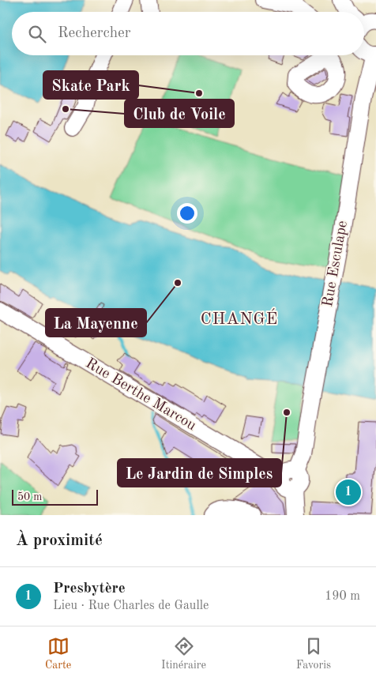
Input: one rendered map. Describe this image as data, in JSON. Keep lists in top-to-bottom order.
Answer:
{
  "streets": {
    "street": ["Rue Esculape", "Rue Berthe Marcou"]
  },
  "crossings": [
    ["Rue Esculape", "Rue Berthe Marcou"]
  ],
  "districts": ["CHANGÉ"],
  "places": [
    "Skate Park",
    "Club de Voile",
    "La Mayenne",
    "Le Jardin de Simples"
  ],
  "scale_bar": "50 m",
  "page": {
    "search": "Rechercher",
    "pins": "1",
    "scale": "50 m",
    "heading": "À proximité",
    "list": [
      {
        "mark": "1",
        "name": "Presbytère",
        "note": "Lieu · Rue Charles de Gaulle",
        "value": "190 m"
      }
    ],
    "nav": ["Carte", "Itinéraire", "Favoris"]
  }
}
